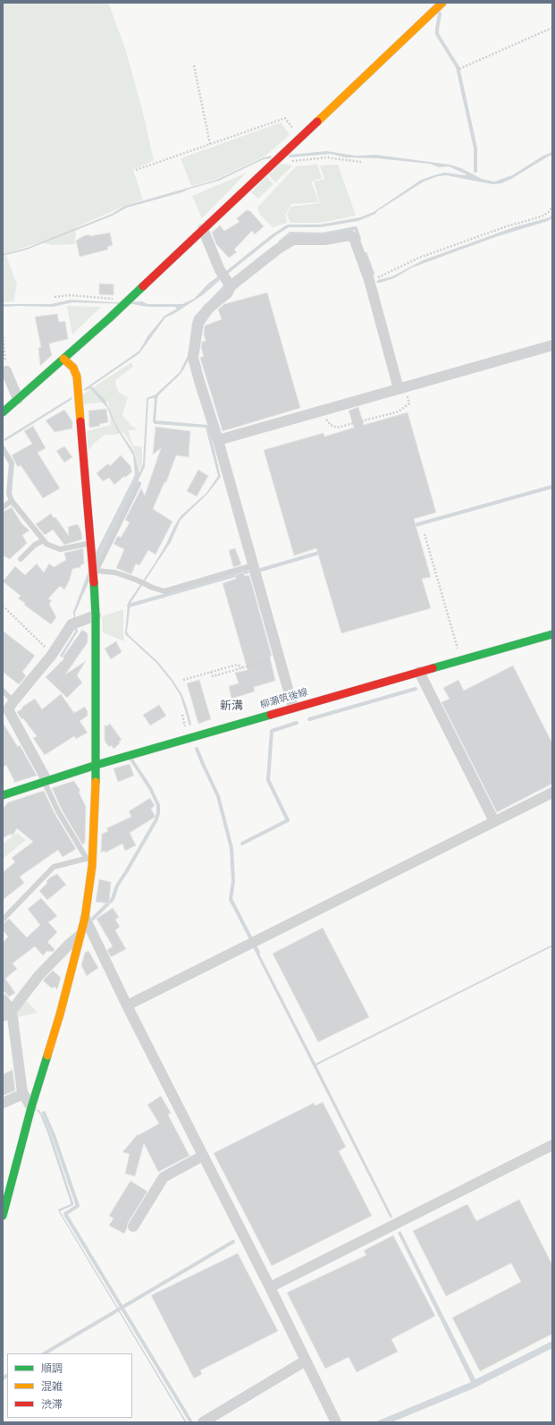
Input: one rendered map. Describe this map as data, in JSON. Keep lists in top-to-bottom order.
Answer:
{
  "streets": {
    "street": ["柳瀬筑後線"]
  },
  "districts": ["新溝"],
  "legend": ["順調", "混雑", "渋滞"]
}
